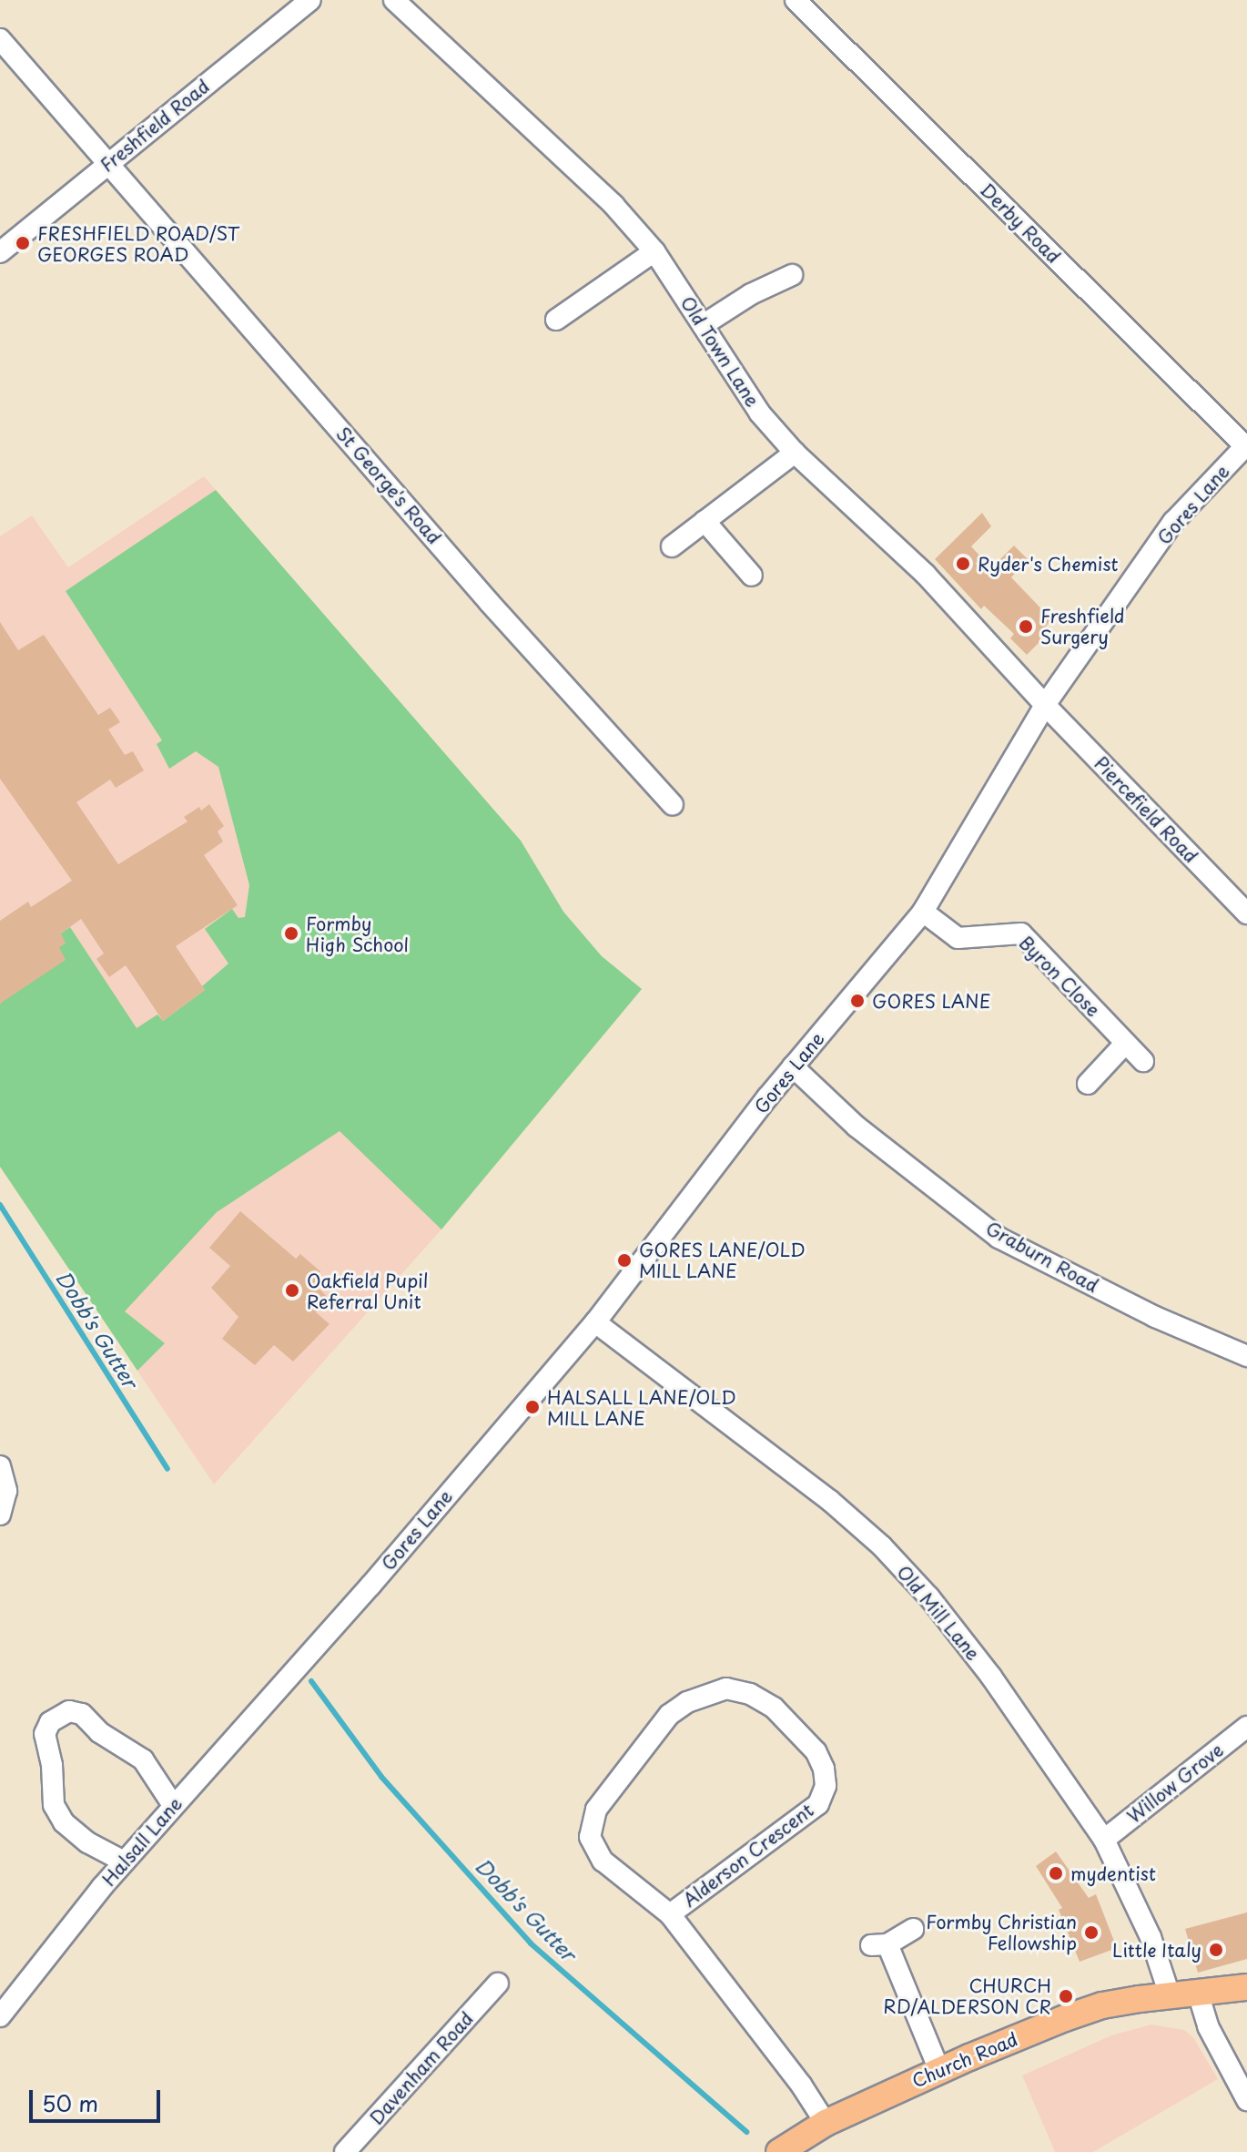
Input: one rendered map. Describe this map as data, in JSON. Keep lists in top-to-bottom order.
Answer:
{
  "streets": {
    "main road": ["Church Road"],
    "street": [
      "Freshfield Road",
      "Derby Road",
      "Old Town Lane",
      "St George's Road",
      "Gores Lane",
      "Piercefield Road",
      "Byron Close",
      "Graburn Road",
      "Old Mill Lane",
      "Willow Grove",
      "Halsall Lane",
      "Alderson Crescent",
      "Davenham Road"
    ]
  },
  "crossings": [
    ["Freshfield Road", "St George's Road"],
    ["Derby Road", "Gores Lane"],
    ["Old Town Lane", "Gores Lane"],
    ["Old Town Lane", "Piercefield Road"],
    ["Gores Lane", "Piercefield Road"],
    ["Gores Lane", "Byron Close"],
    ["Gores Lane", "Graburn Road"],
    ["Gores Lane", "Old Mill Lane"],
    ["Gores Lane", "Halsall Lane"],
    ["Old Mill Lane", "Willow Grove"],
    ["Old Mill Lane", "Church Road"],
    ["Alderson Crescent", "Church Road"]
  ],
  "water": ["Dobb's Gutter"],
  "places": [
    "FRESHFIELD ROAD/ST GEORGES ROAD",
    "Ryder's Chemist",
    "Freshfield Surgery",
    "Formby High School",
    "GORES LANE",
    "GORES LANE/OLD MILL LANE",
    "Oakfield Pupil Referral Unit",
    "HALSALL LANE/OLD MILL LANE",
    "mydentist",
    "Formby Christian Fellowship",
    "Little Italy",
    "CHURCH RD/ALDERSON CR"
  ],
  "scale_bar": "50 m"
}
